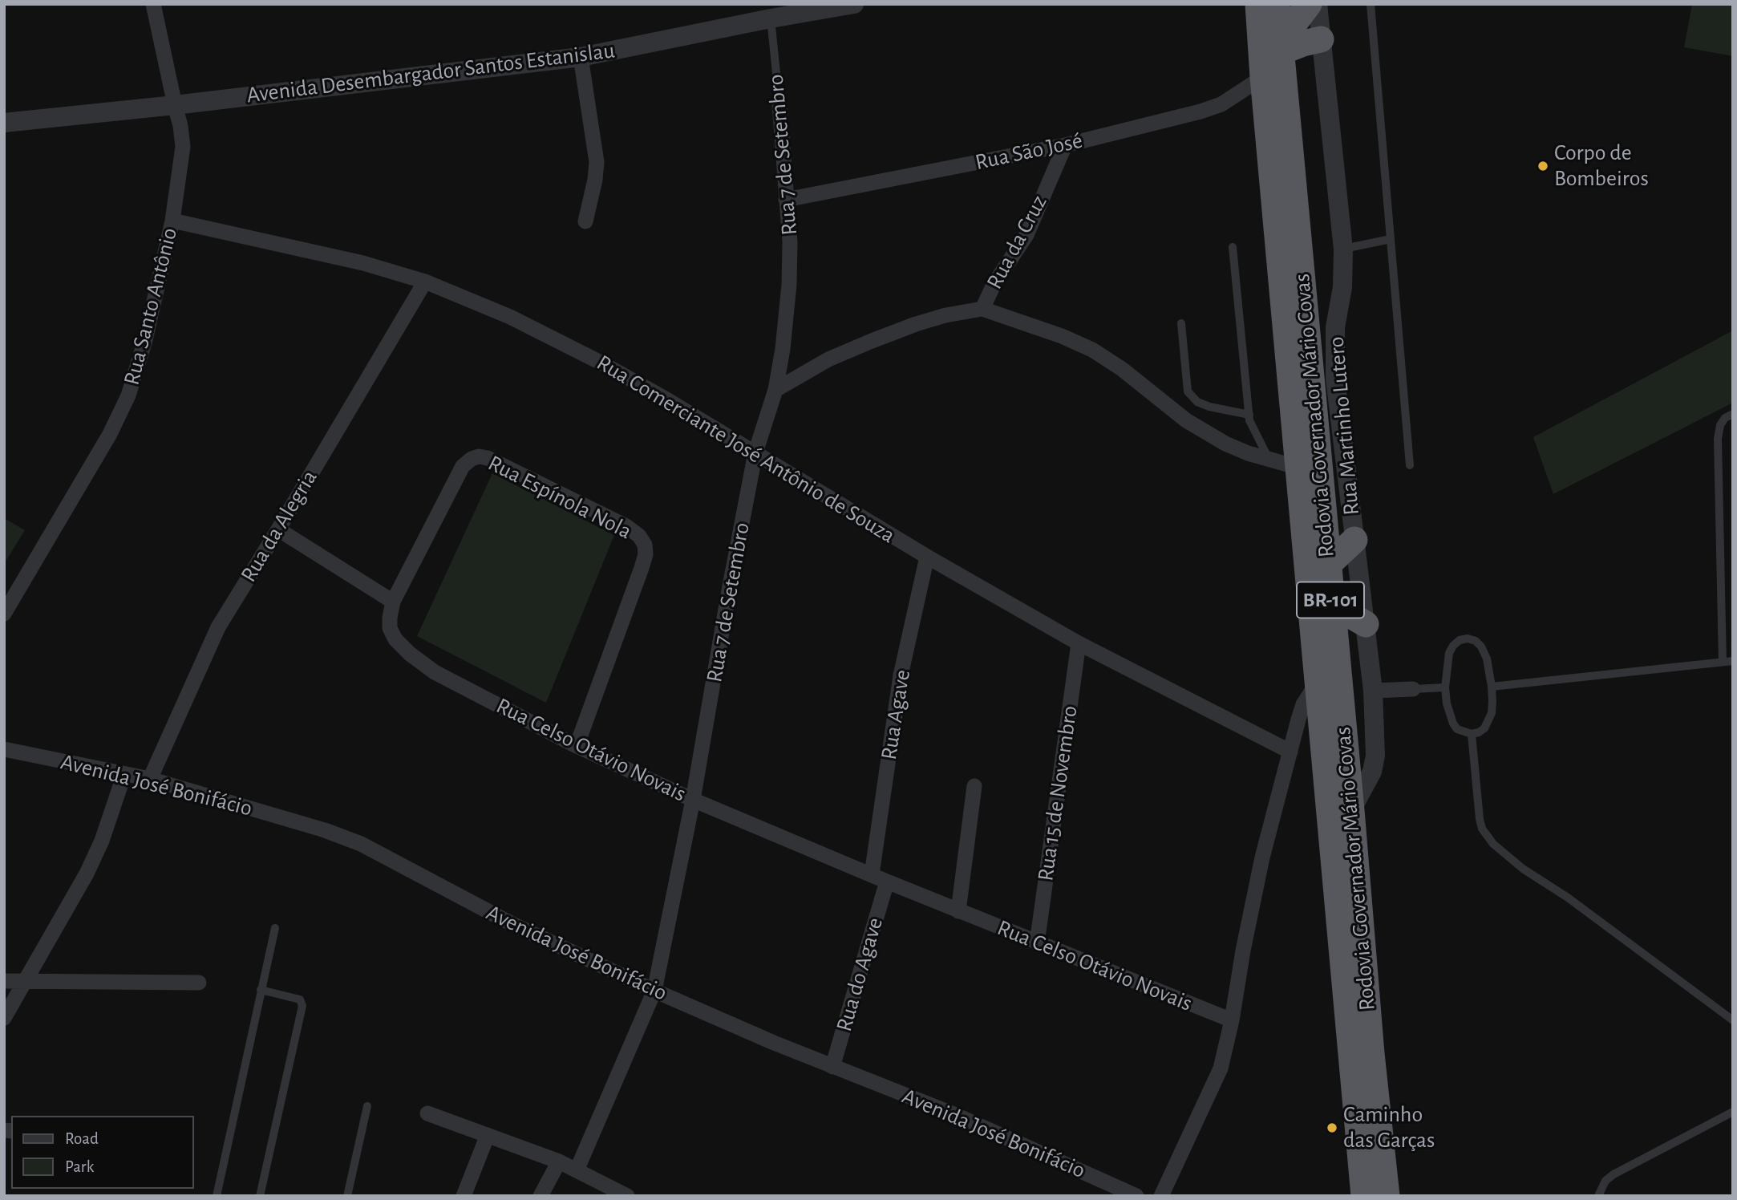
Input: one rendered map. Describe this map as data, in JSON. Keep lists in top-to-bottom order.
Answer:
{
  "streets": {
    "highway": ["Rodovia Governador Mário Covas", "BR-101"],
    "street": [
      "Avenida Desembargador Santos Estanislau",
      "Rua São José",
      "Rua 7 de Setembro",
      "Rua da Cruz",
      "Rua Santo Antônio",
      "Rua Martinho Lutero",
      "Rua Comerciante José Antônio de Souza",
      "Rua Espínola Nola",
      "Rua da Alegria",
      "Rua Agave",
      "Rua Celso Otávio Novais",
      "Avenida José Bonifácio",
      "Rua 15 de Novembro",
      "Rua do Agave"
    ]
  },
  "crossings": [
    ["Avenida Desembargador Santos Estanislau", "Rua 7 de Setembro"],
    ["Avenida Desembargador Santos Estanislau", "Rua Santo Antônio"],
    ["Rua São José", "Rua 7 de Setembro"],
    ["Rua São José", "Rua da Cruz"],
    ["Rua São José", "Rodovia Governador Mário Covas"],
    ["Rua 7 de Setembro", "Rua Comerciante José Antônio de Souza"],
    ["Rua 7 de Setembro", "Rua Celso Otávio Novais"],
    ["Rua 7 de Setembro", "Avenida José Bonifácio"],
    ["Rua Santo Antônio", "Rua Comerciante José Antônio de Souza"],
    ["Rodovia Governador Mário Covas", "Rua Martinho Lutero"],
    ["Rua Comerciante José Antônio de Souza", "Rua da Alegria"],
    ["Rua Comerciante José Antônio de Souza", "Rua Agave"],
    ["Rua Comerciante José Antônio de Souza", "Rua 15 de Novembro"],
    ["Rua Espínola Nola", "Rua Celso Otávio Novais"],
    ["Rua da Alegria", "Avenida José Bonifácio"],
    ["Rua Agave", "Rua Celso Otávio Novais"],
    ["Rua Celso Otávio Novais", "Rua 15 de Novembro"],
    ["Rua Celso Otávio Novais", "Rua do Agave"],
    ["Avenida José Bonifácio", "Rua do Agave"]
  ],
  "places": ["Corpo de Bombeiros", "Caminho das Garças"],
  "legend": ["Road", "Park"]
}
